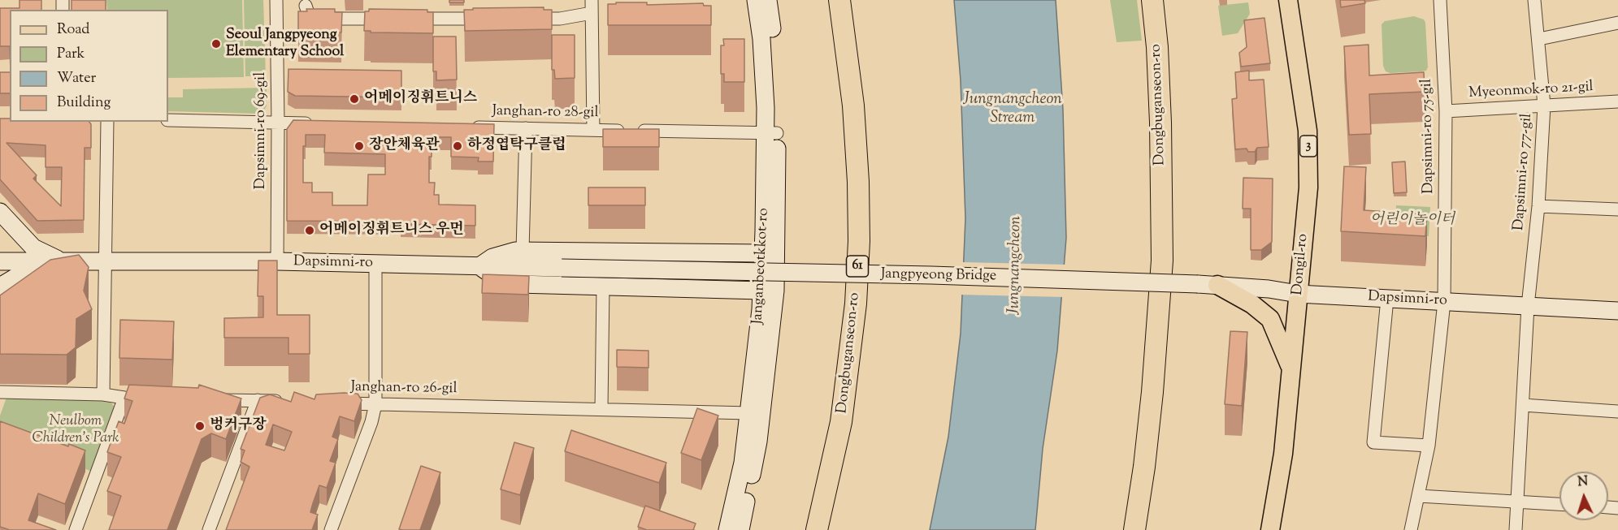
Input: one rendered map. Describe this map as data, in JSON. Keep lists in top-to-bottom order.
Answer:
{
  "streets": {
    "highway": ["Dongbuganseon-ro", "61"],
    "main road": [
      "3",
      "Dapsimni-ro",
      "Dongil-ro",
      "Janganbeotkkot-ro",
      "Jangpyeong Bridge"
    ],
    "street": [
      "Myeonmok-ro 21-gil",
      "Janghan-ro 28-gil",
      "Dapsimni-ro 69-gil",
      "Dapsimni-ro 75-gil",
      "Dapsimni-ro 77-gil",
      "Janghan-ro 26-gil"
    ]
  },
  "crossings": [
    ["Myeonmok-ro 21-gil", "Dapsimni-ro 75-gil"],
    ["Myeonmok-ro 21-gil", "Dapsimni-ro 77-gil"],
    ["Janghan-ro 28-gil", "Janganbeotkkot-ro"],
    ["Dapsimni-ro 69-gil", "Dapsimni-ro"],
    ["Dapsimni-ro 75-gil", "Dapsimni-ro"],
    ["Dapsimni-ro 77-gil", "Dapsimni-ro"],
    ["Dapsimni-ro", "Dongil-ro"],
    ["Dapsimni-ro", "Jangpyeong Bridge"],
    ["Janganbeotkkot-ro", "Janghan-ro 26-gil"]
  ],
  "water": ["Jungnangcheon Stream", "Jungnangcheon"],
  "parks": ["어린이놀이터", "Neulbom Children's Park"],
  "places": [
    "Seoul Jangpyeong Elementary School",
    "어메이징휘트니스",
    "장안체육관",
    "하정엽탁구클럽",
    "어메이징휘트니스 우먼",
    "벙커구장"
  ],
  "legend": [
    "Road",
    "Park",
    "Water",
    "Building"
  ],
  "north": "top"
}
